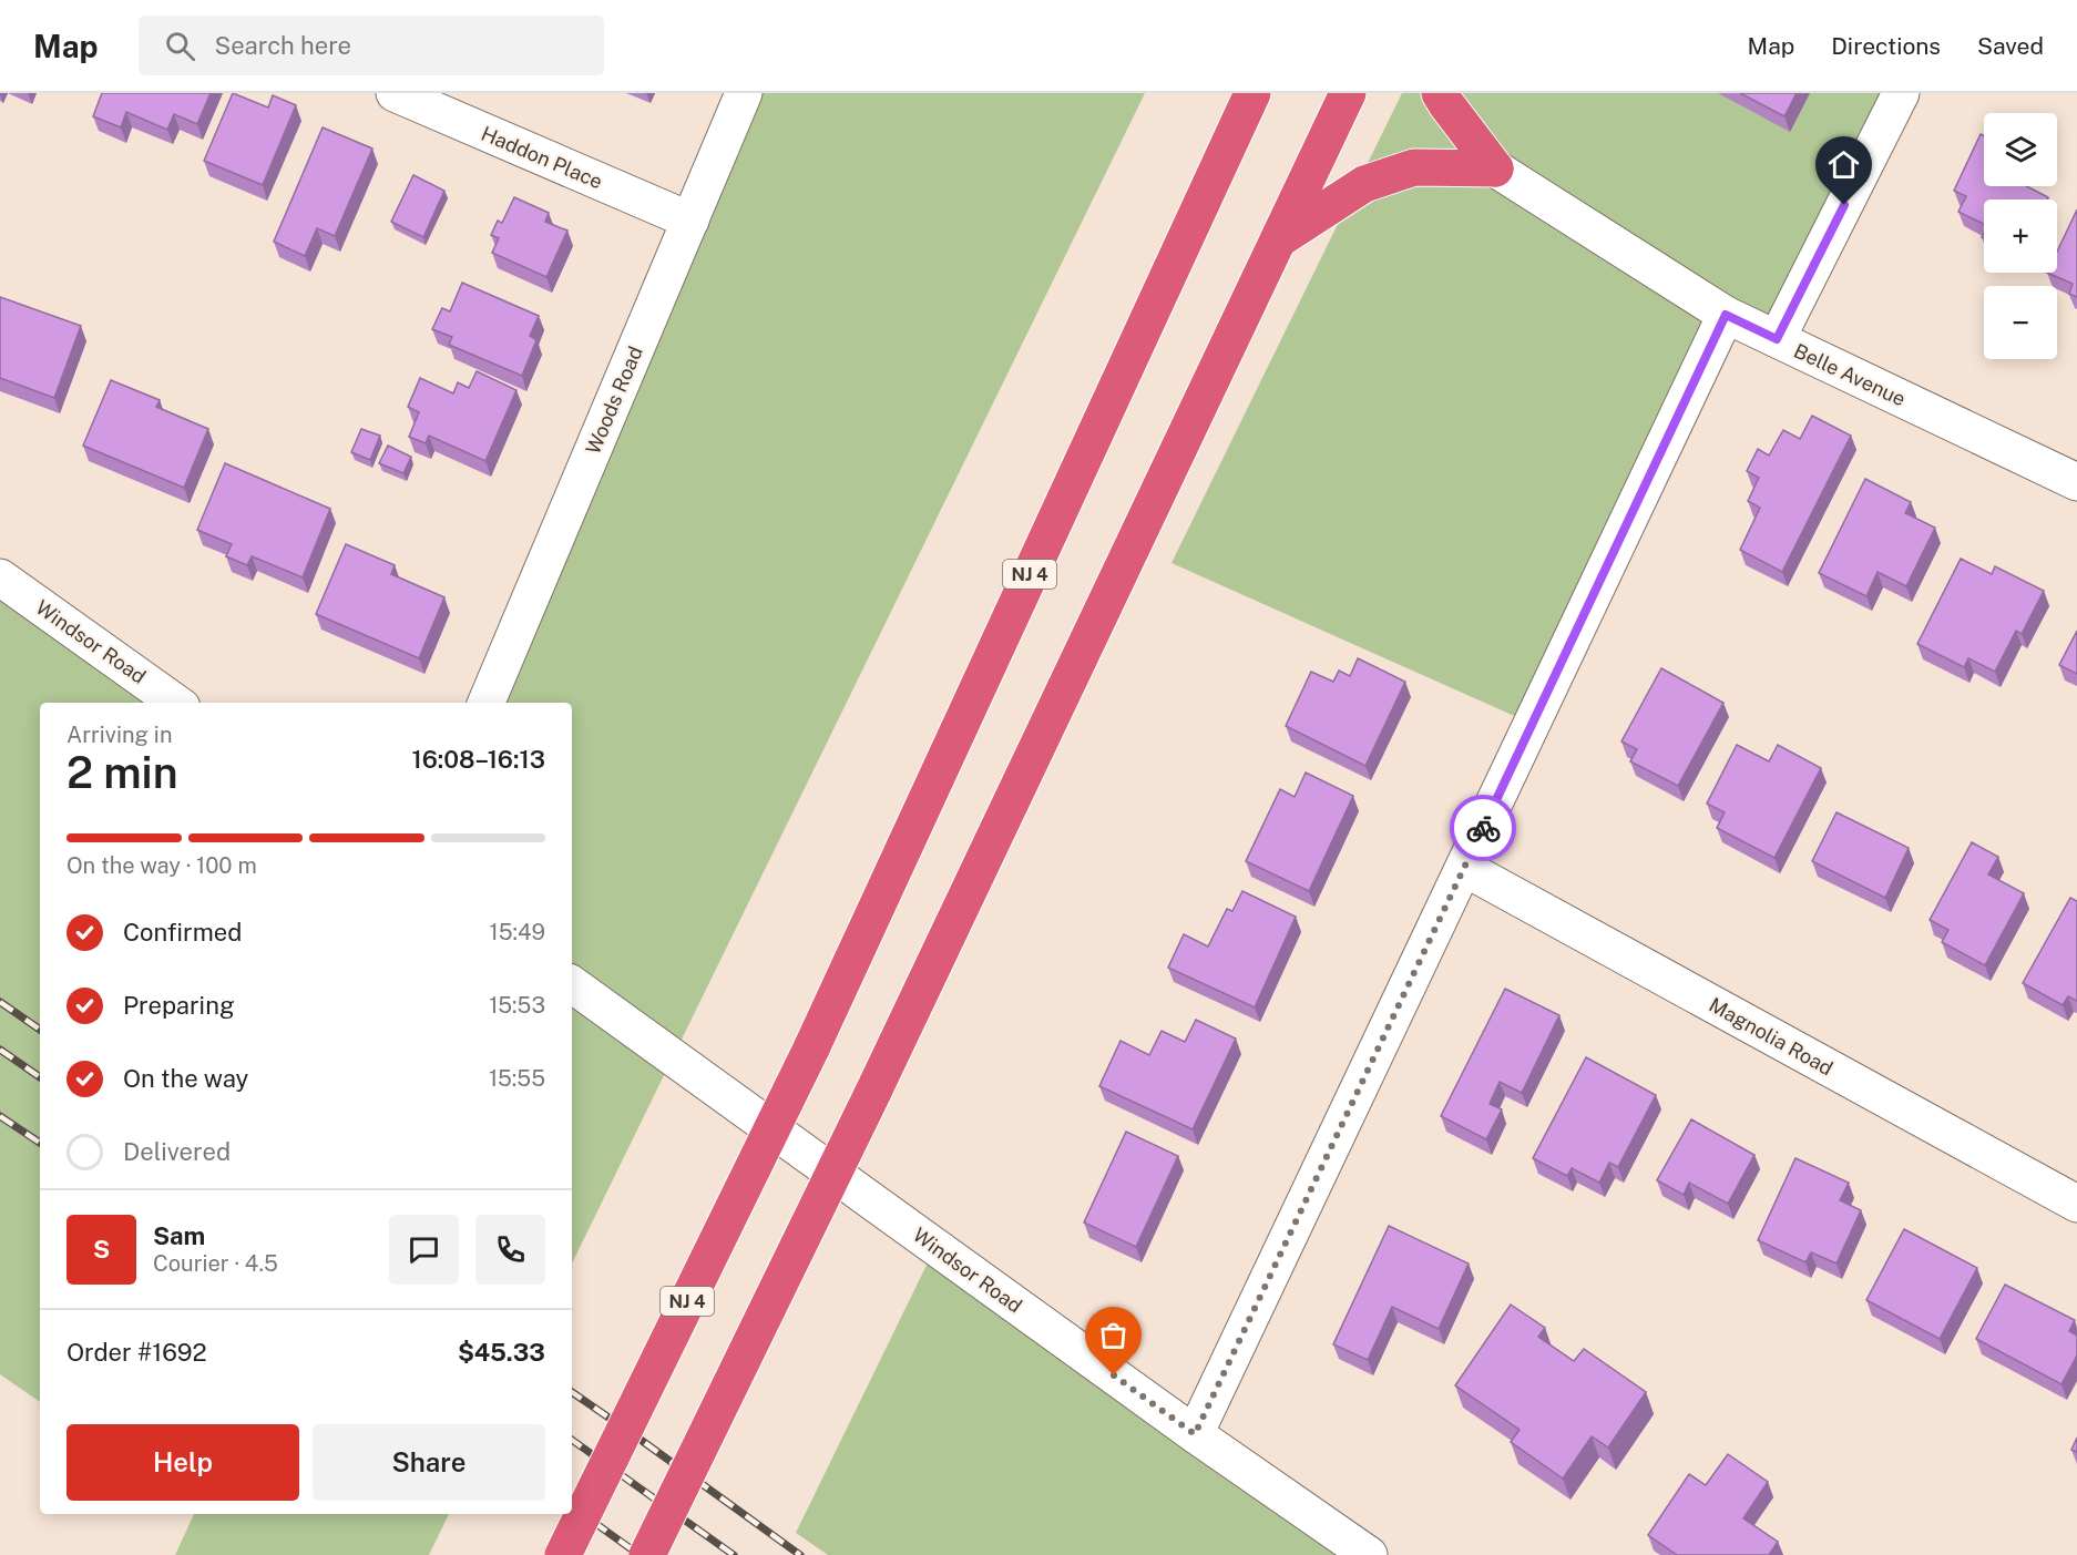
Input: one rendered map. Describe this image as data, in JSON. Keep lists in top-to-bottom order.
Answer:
{
  "streets": {
    "highway": ["NJ 4"],
    "street": [
      "Haddon Place",
      "Belle Avenue",
      "Woods Road",
      "Windsor Road",
      "Magnolia Road"
    ]
  },
  "crossings": [
    ["Haddon Place", "Woods Road"]
  ],
  "page": {
    "header": "Map",
    "search": "Search here",
    "nav": ["Map", "Directions", "Saved"],
    "map_buttons": ["+", "−"],
    "heading": ["2 min", "Arriving in", "16:08–16:13"],
    "panel": [
      "Sam",
      "Courier · 4.5",
      "Order #1692",
      "$45.33"
    ],
    "bar": "On the way · 100 m",
    "list": [
      ["Confirmed", "15:49"],
      ["Preparing", "15:53"],
      ["On the way", "15:55"],
      "Delivered"
    ],
    "round": "S",
    "buttons": ["Help", "Share"]
  }
}
